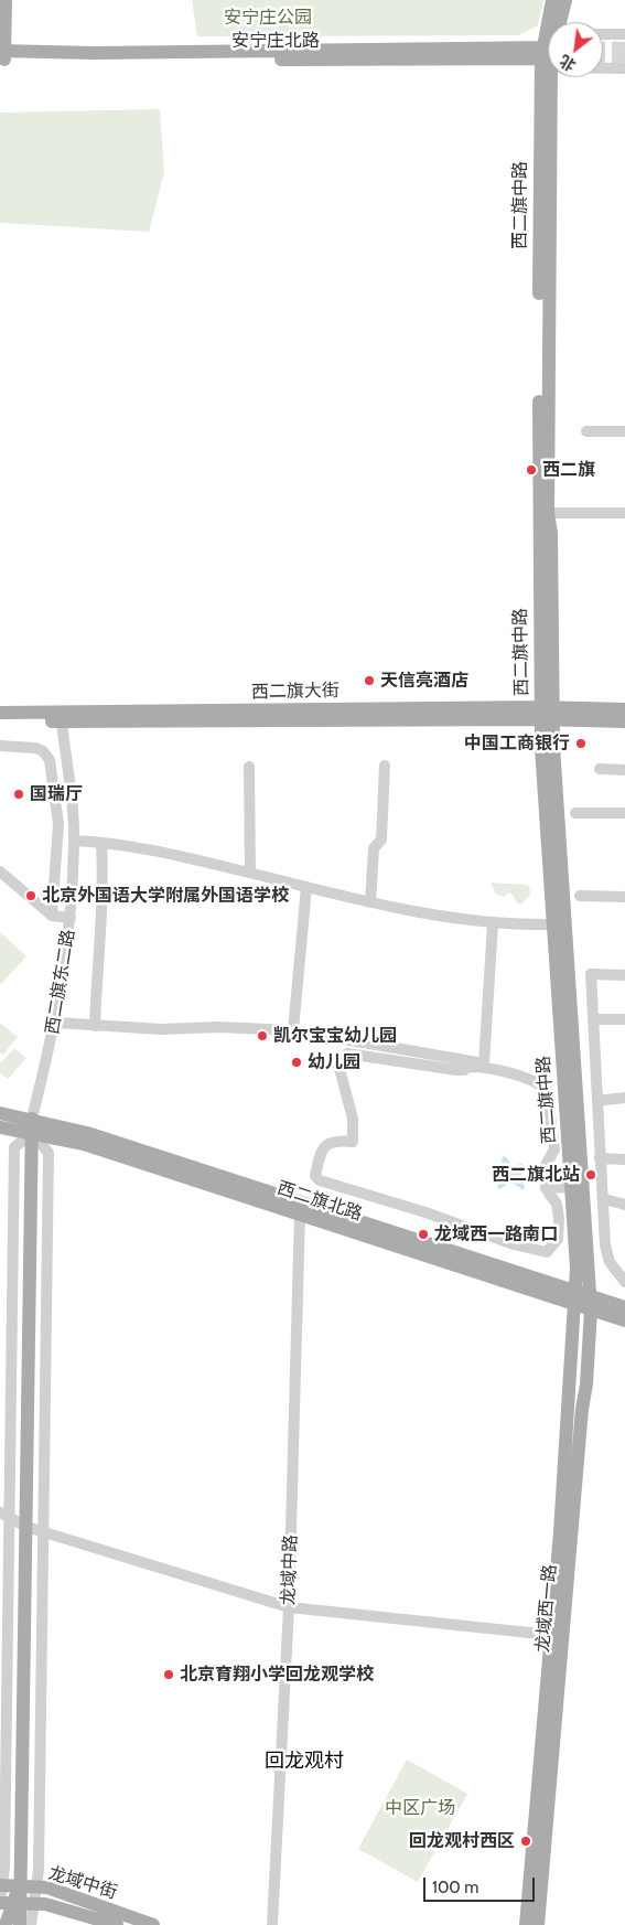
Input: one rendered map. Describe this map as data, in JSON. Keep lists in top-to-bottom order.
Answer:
{
  "streets": {
    "main road": [
      "安宁庄北路",
      "西二旗中路",
      "西二旗大街",
      "西二旗北路",
      "龙域西一路",
      "龙域中街"
    ],
    "street": ["西二旗东二路", "龙域中路"]
  },
  "crossings": [
    ["西二旗中路", "西二旗大街"],
    ["西二旗中路", "西二旗北路"],
    ["西二旗中路", "龙域西一路"],
    ["西二旗大街", "西二旗东二路"],
    ["西二旗东二路", "西二旗北路"],
    ["西二旗北路", "龙域中路"],
    ["西二旗北路", "龙域西一路"]
  ],
  "districts": ["回龙观村"],
  "parks": ["安宁庄公园", "中区广场"],
  "places": [
    "西二旗",
    "天信亮酒店",
    "中国工商银行",
    "国瑞厅",
    "北京外国语大学附属外国语学校",
    "凯尔宝宝幼儿园",
    "幼儿园",
    "西二旗北站",
    "龙域西一路南口",
    "北京育翔小学回龙观学校",
    "回龙观村西区"
  ],
  "scale_bar": "100 m",
  "north": "bottom left"
}
